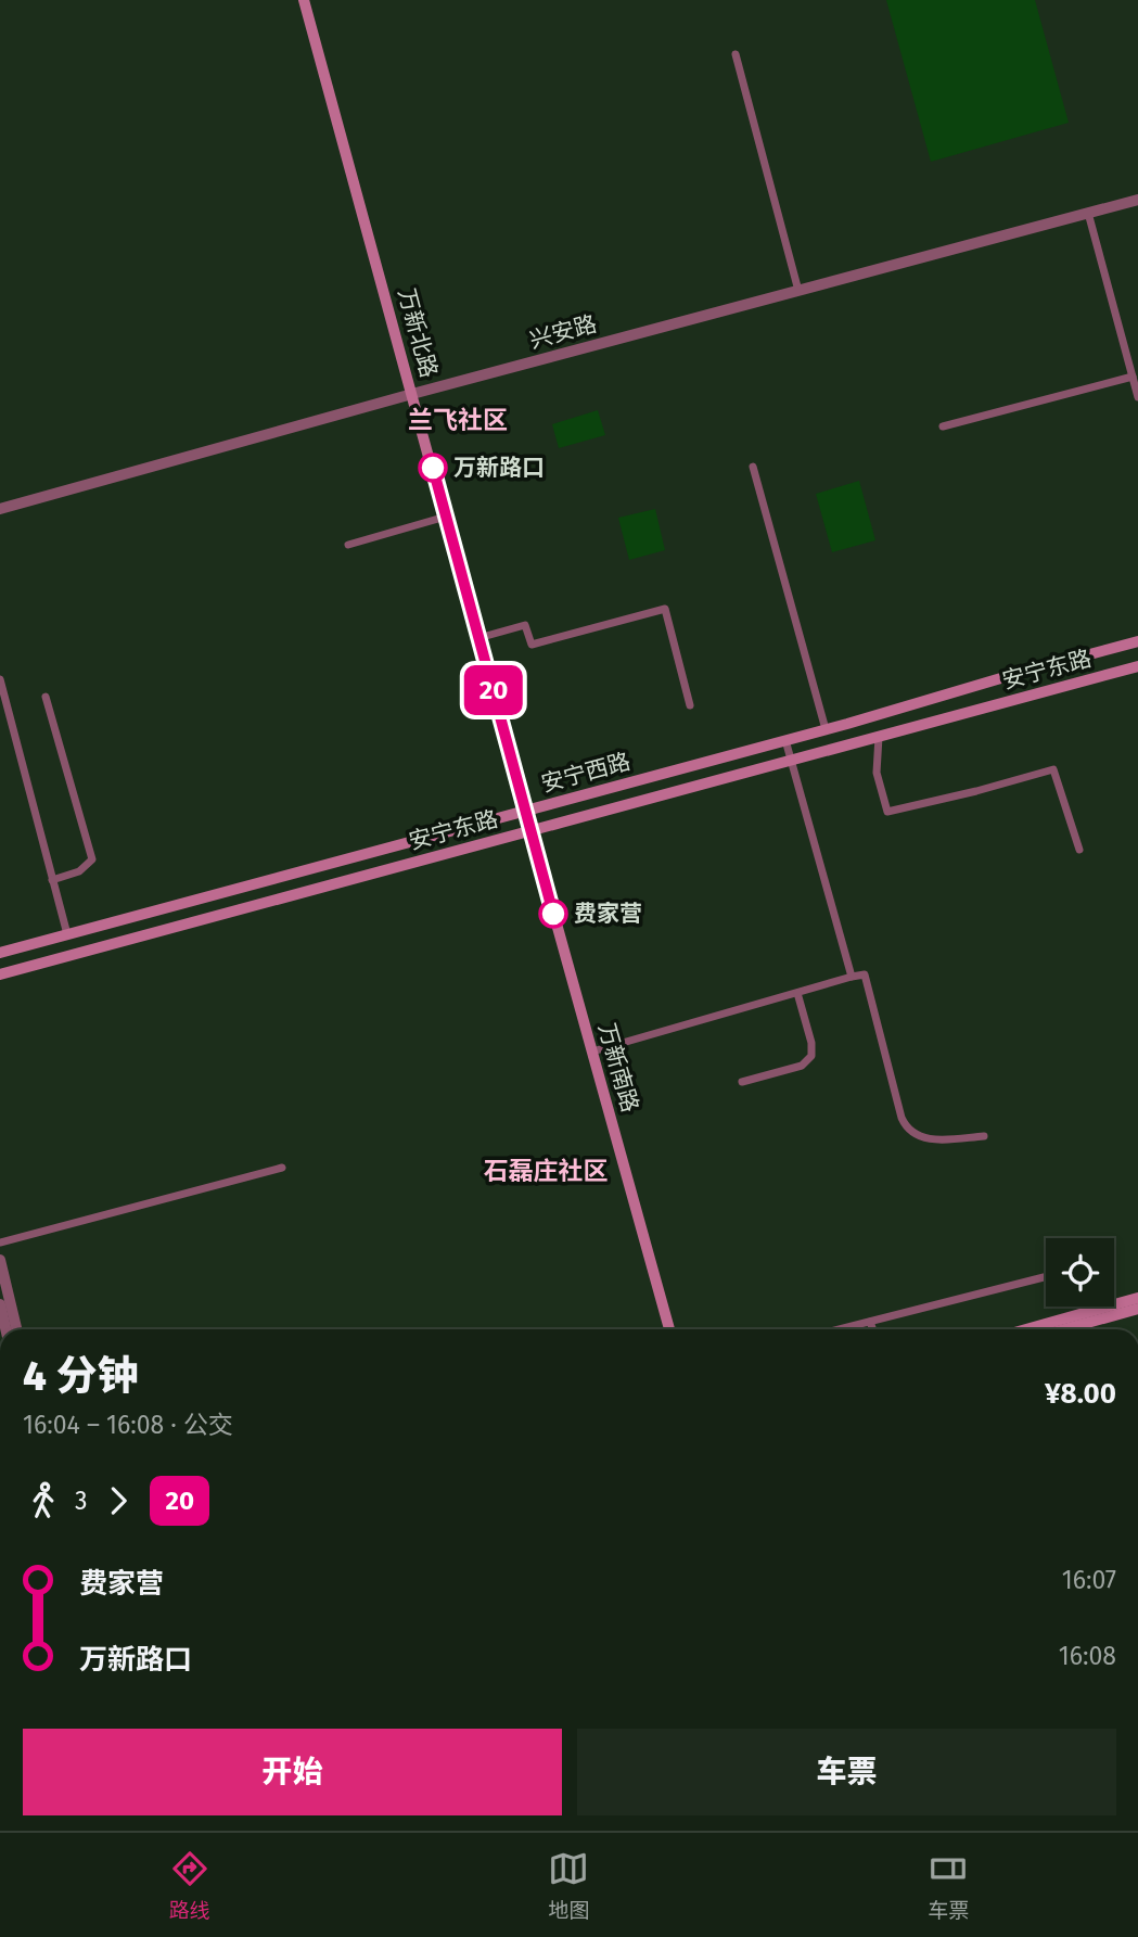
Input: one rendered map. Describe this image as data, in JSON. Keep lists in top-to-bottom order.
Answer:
{
  "streets": {
    "main road": [
      "万新北路",
      "安宁东路",
      "安宁西路",
      "万新南路"
    ],
    "street": ["兴安路"]
  },
  "crossings": [
    ["兴安路", "万新北路"],
    ["万新北路", "安宁西路"],
    ["万新北路", "万新南路"],
    ["安宁东路", "万新南路"],
    ["安宁西路", "万新南路"]
  ],
  "districts": ["兰飞社区", "石磊庄社区"],
  "places": ["万新路口", "费家营"],
  "lines": ["bus line 20"],
  "page": {
    "on_map": "20",
    "heading": ["4 分钟", "16:04 – 16:08 · 公交", "¥8.00"],
    "legs": ["3", "20"],
    "list": [
      {
        "name": "费家营",
        "value": "16:07"
      },
      {
        "name": "万新路口",
        "value": "16:08"
      }
    ],
    "buttons": ["开始", "车票"],
    "tabs": ["路线", "地图", "车票"]
  }
}
